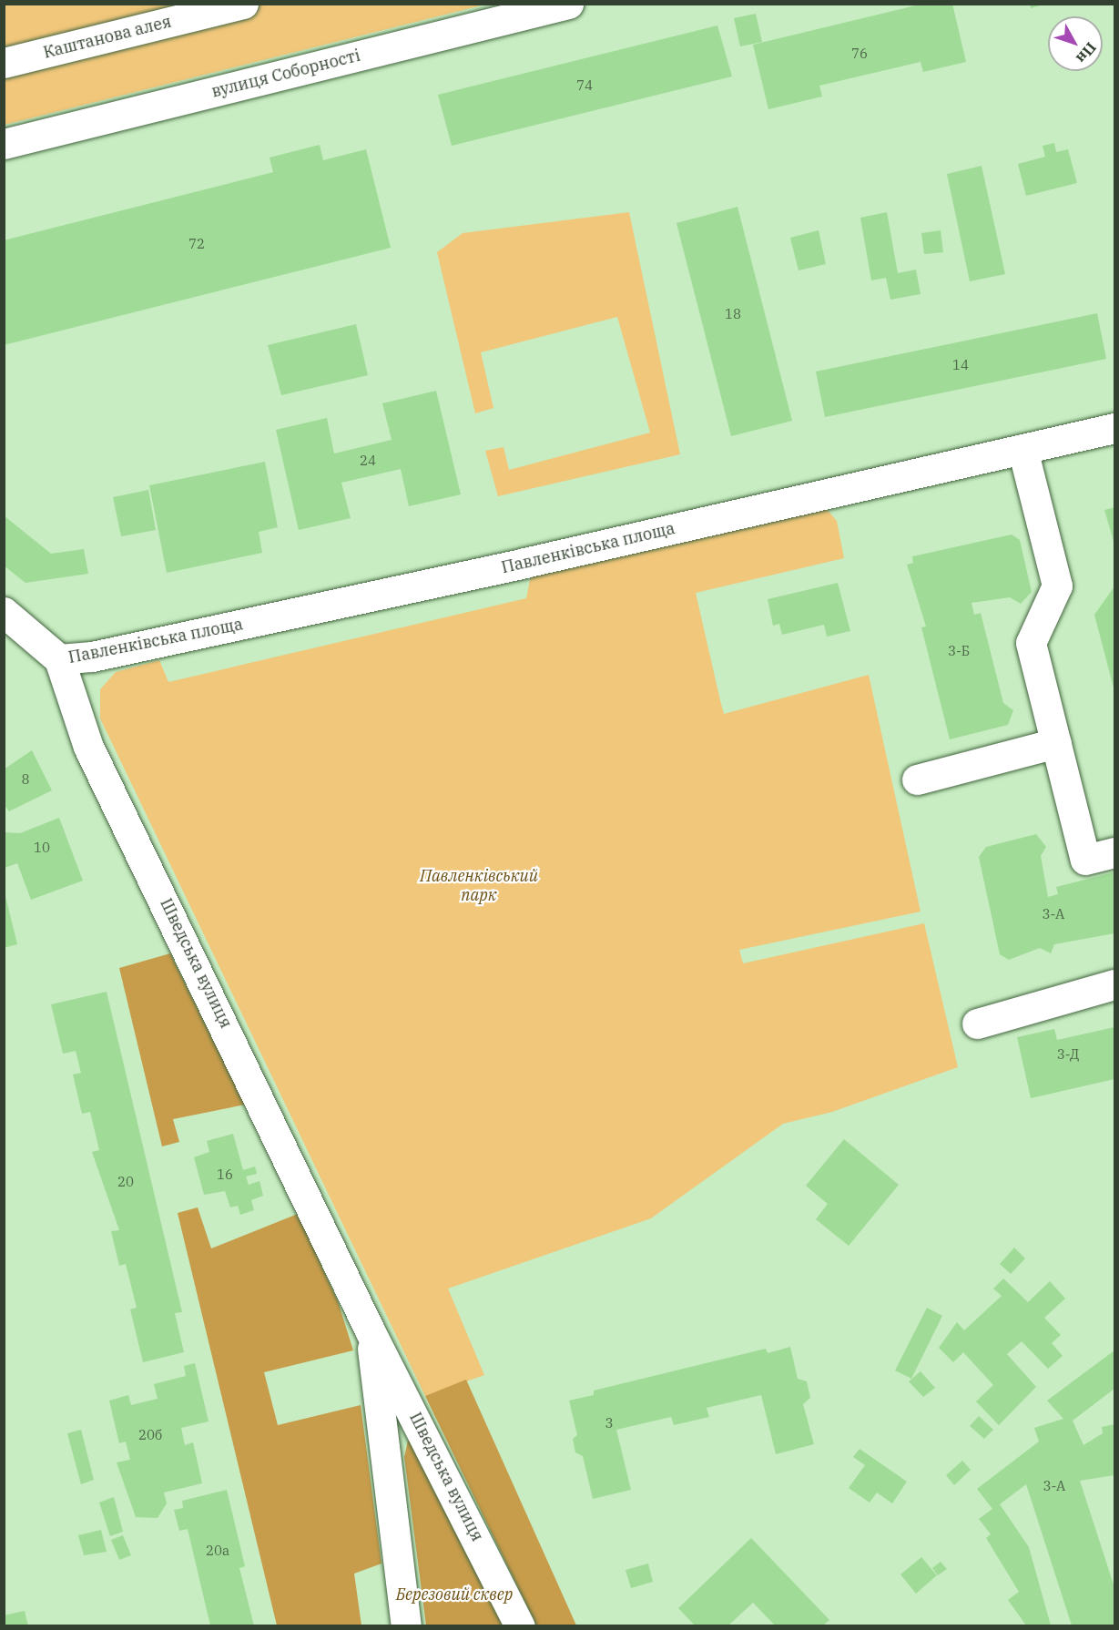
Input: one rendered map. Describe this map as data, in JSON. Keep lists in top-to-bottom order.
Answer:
{
  "streets": {
    "street": [
      "Каштанова алея",
      "вулиця Соборності",
      "Павленківська площа",
      "Шведська вулиця"
    ]
  },
  "crossings": [
    ["Павленківська площа", "Шведська вулиця"]
  ],
  "parks": ["Павленківський парк", "Березовий сквер"],
  "house_numbers": [
    "76",
    "74",
    "72",
    "18",
    "14",
    "24",
    "3-Б",
    "8",
    "10",
    "3-А",
    "3-Д",
    "16",
    "20",
    "3",
    "20б",
    "3-А",
    "20а"
  ],
  "north": "bottom right"
}
